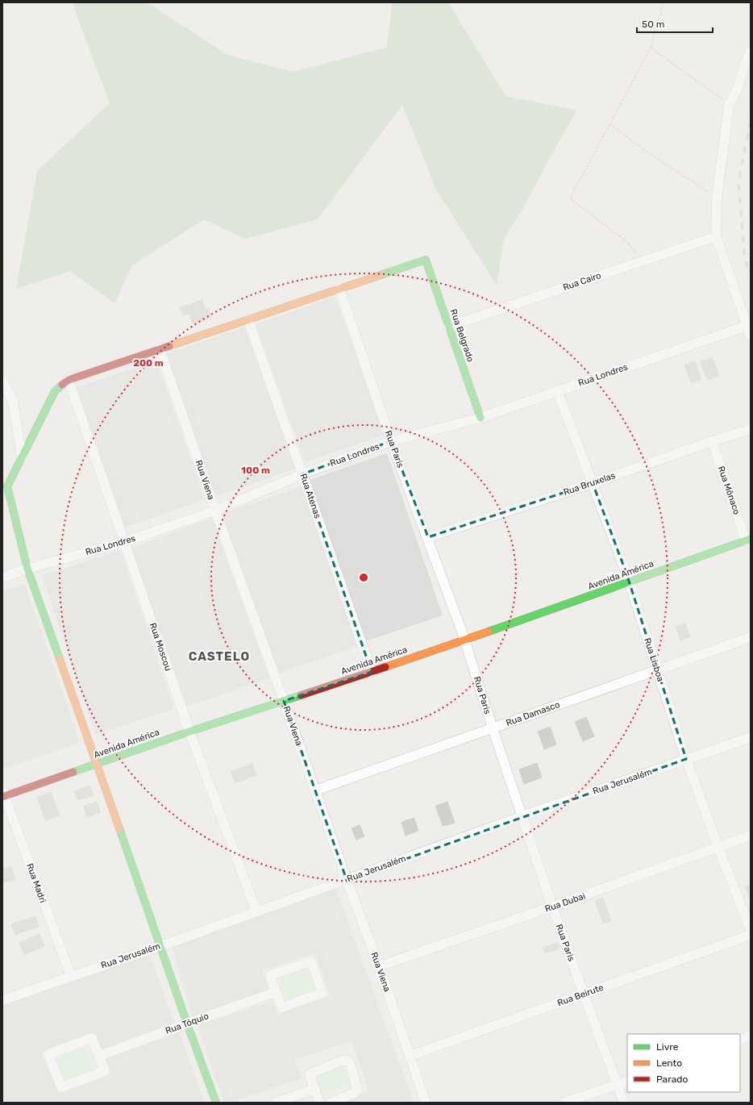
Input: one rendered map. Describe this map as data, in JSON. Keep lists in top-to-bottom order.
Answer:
{
  "streets": {
    "street": [
      "Rua Cairo",
      "Rua Belgrado",
      "Rua Londres",
      "Rua Paris",
      "Rua Viena",
      "Rua Bruxelas",
      "Rua Mônaco",
      "Rua Atenas",
      "Avenida América",
      "Rua Moscou",
      "Rua Lisboa",
      "Rua Damasco",
      "Rua Jerusalém",
      "Rua Madri",
      "Rua Dubai",
      "Rua Beirute",
      "Rua Tóquio"
    ]
  },
  "crossings": [
    ["Rua Cairo", "Rua Belgrado"],
    ["Rua Belgrado", "Rua Londres"],
    ["Rua Belgrado", "Rua Paris"],
    ["Rua Londres", "Rua Paris"],
    ["Rua Londres", "Rua Viena"],
    ["Rua Londres", "Rua Atenas"],
    ["Rua Londres", "Rua Moscou"],
    ["Rua Londres", "Rua Lisboa"],
    ["Rua Paris", "Rua Bruxelas"],
    ["Rua Paris", "Avenida América"],
    ["Rua Paris", "Rua Damasco"],
    ["Rua Paris", "Rua Jerusalém"],
    ["Rua Paris", "Rua Dubai"],
    ["Rua Paris", "Rua Beirute"],
    ["Rua Viena", "Avenida América"],
    ["Rua Viena", "Rua Damasco"],
    ["Rua Viena", "Rua Jerusalém"],
    ["Rua Viena", "Rua Dubai"],
    ["Rua Viena", "Rua Beirute"],
    ["Rua Bruxelas", "Rua Mônaco"],
    ["Rua Bruxelas", "Rua Lisboa"],
    ["Rua Mônaco", "Avenida América"],
    ["Rua Atenas", "Avenida América"],
    ["Avenida América", "Rua Moscou"],
    ["Avenida América", "Rua Lisboa"],
    ["Avenida América", "Rua Madri"],
    ["Rua Moscou", "Rua Jerusalém"],
    ["Rua Lisboa", "Rua Damasco"],
    ["Rua Lisboa", "Rua Jerusalém"],
    ["Rua Lisboa", "Rua Dubai"],
    ["Rua Jerusalém", "Rua Madri"]
  ],
  "districts": ["CASTELO"],
  "legend": ["Livre", "Lento", "Parado"],
  "scale_bar": "50 m",
  "rings": ["200 m", "100 m"]
}
